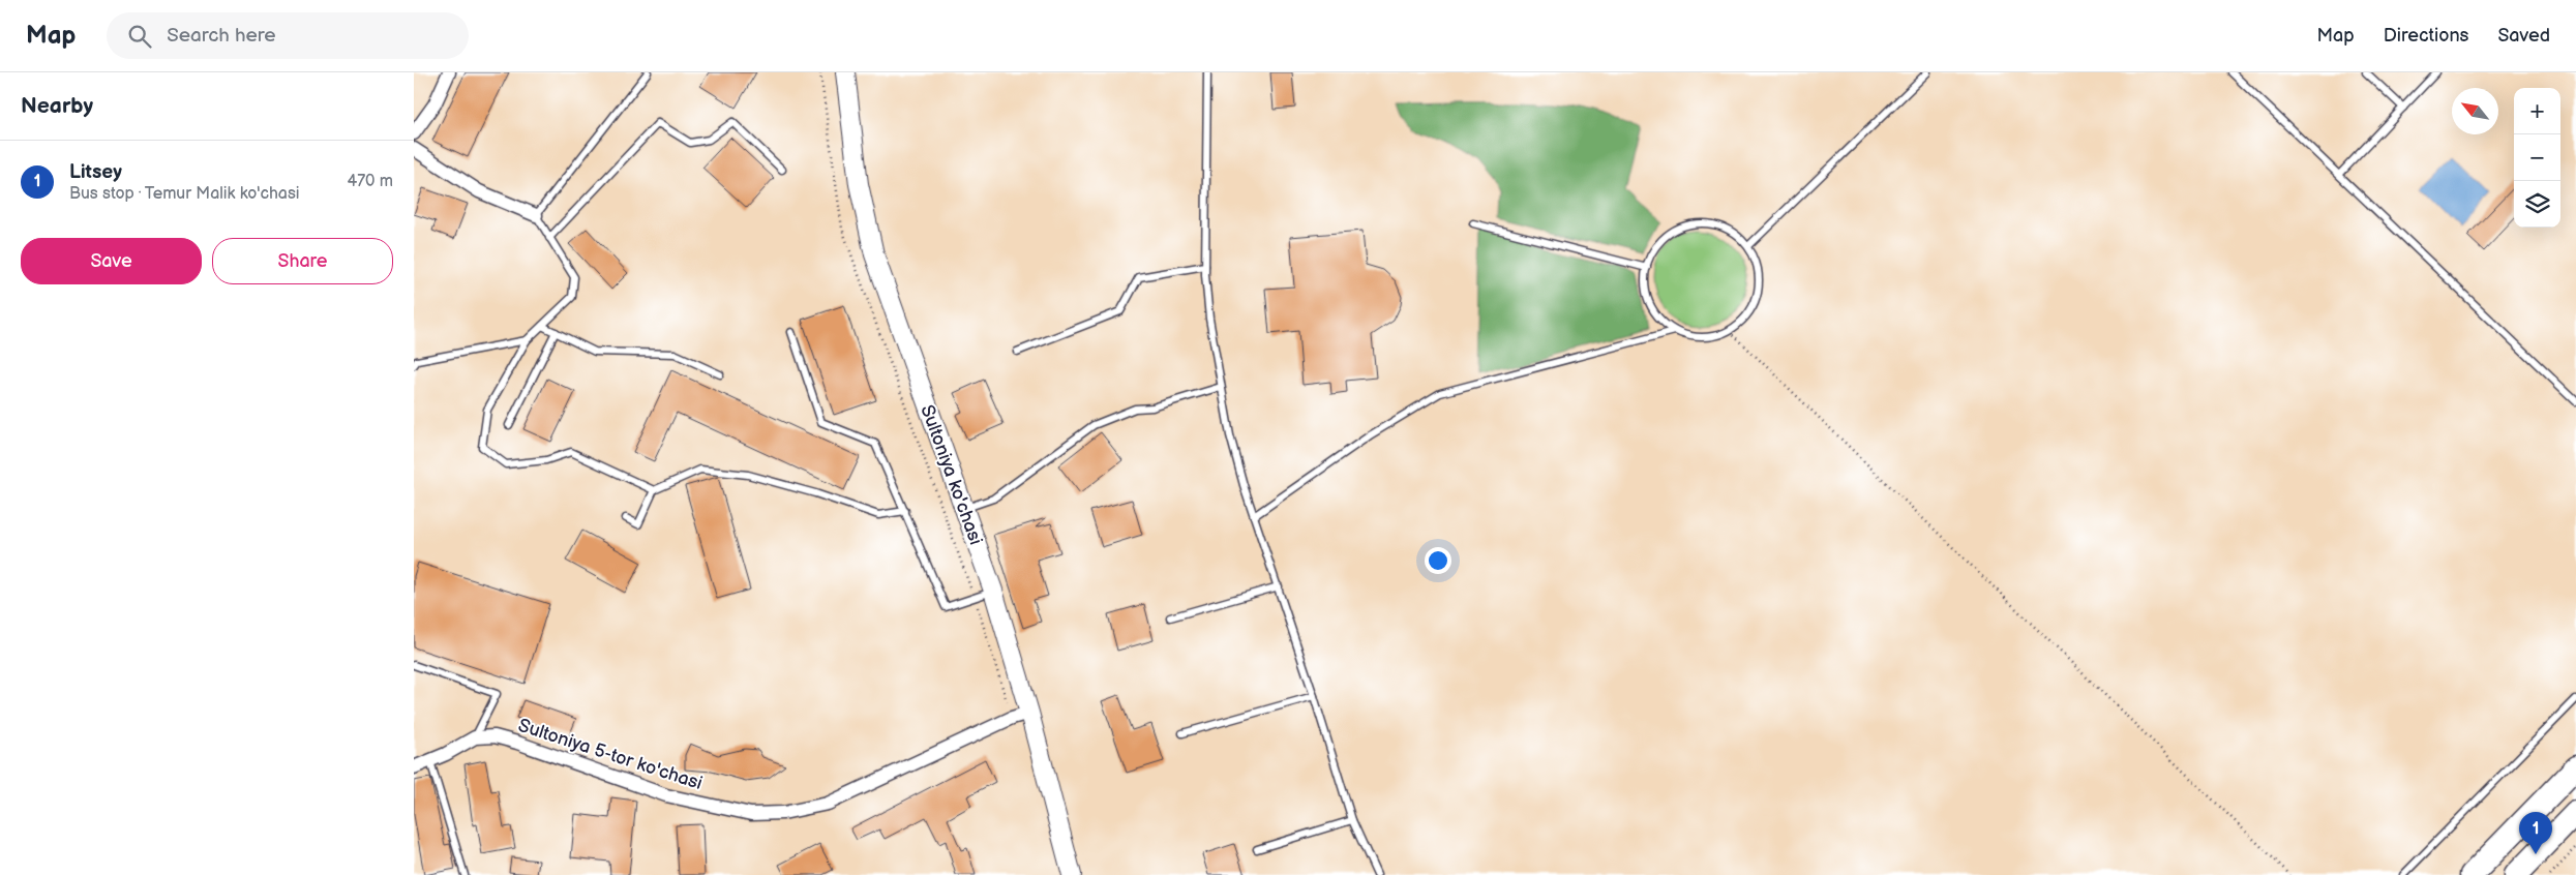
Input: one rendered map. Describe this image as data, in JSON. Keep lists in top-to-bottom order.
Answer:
{
  "streets": {
    "street": ["Sultoniya ko'chasi", "Sultoniya 5-tor ko'chasi"]
  },
  "crossings": [
    ["Sultoniya ko'chasi", "Sultoniya 5-tor ko'chasi"]
  ],
  "north": "top left",
  "page": {
    "header": "Map",
    "search": "Search here",
    "nav": ["Map", "Directions", "Saved"],
    "heading": "Nearby",
    "map_buttons": ["+", "−"],
    "list": [
      {
        "mark": "1",
        "name": "Litsey",
        "note": "Bus stop · Temur Malik ko'chasi",
        "value": "470 m"
      }
    ],
    "buttons": ["Save", "Share"],
    "pins": "1"
  }
}
